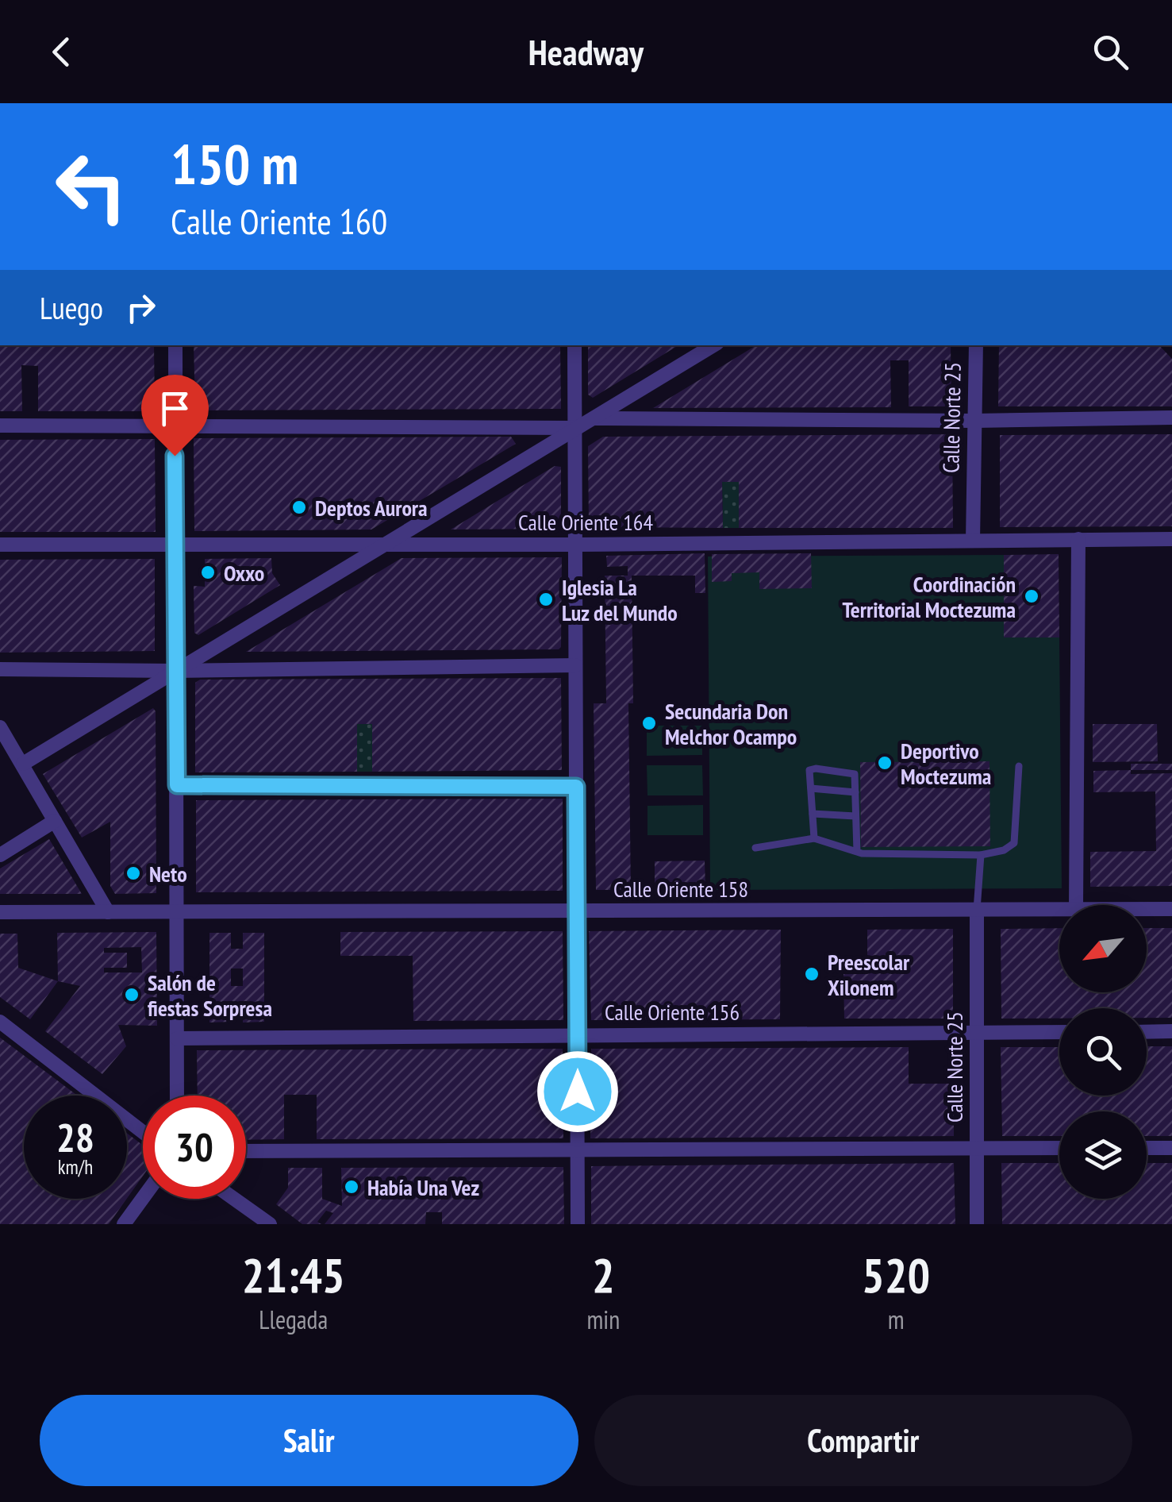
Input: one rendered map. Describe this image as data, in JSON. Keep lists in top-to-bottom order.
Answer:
{
  "streets": {
    "street": [
      "Calle Norte 25",
      "Calle Oriente 164",
      "Calle Oriente 158",
      "Calle Oriente 156"
    ]
  },
  "crossings": [
    ["Calle Norte 25", "Calle Oriente 164"],
    ["Calle Norte 25", "Calle Oriente 158"],
    ["Calle Norte 25", "Calle Oriente 156"]
  ],
  "places": [
    "Deptos Aurora",
    "Oxxo",
    "Coordinación Territorial Moctezuma",
    "Iglesia La Luz del Mundo",
    "Secundaria Don Melchor Ocampo",
    "Deportivo Moctezuma",
    "Neto",
    "Preescolar Xilonem",
    "Salón de fiestas Sorpresa",
    "Había Una Vez"
  ],
  "north": "bottom left",
  "page": {
    "header": "Headway",
    "turn": ["150 m", "Calle Oriente 160"],
    "then": "Luego",
    "speed": "28 km/h",
    "limit": "30",
    "eta": [
      "21:45",
      "Llegada",
      "2",
      "min",
      "520",
      "m"
    ],
    "buttons": ["Salir", "Compartir"]
  }
}
